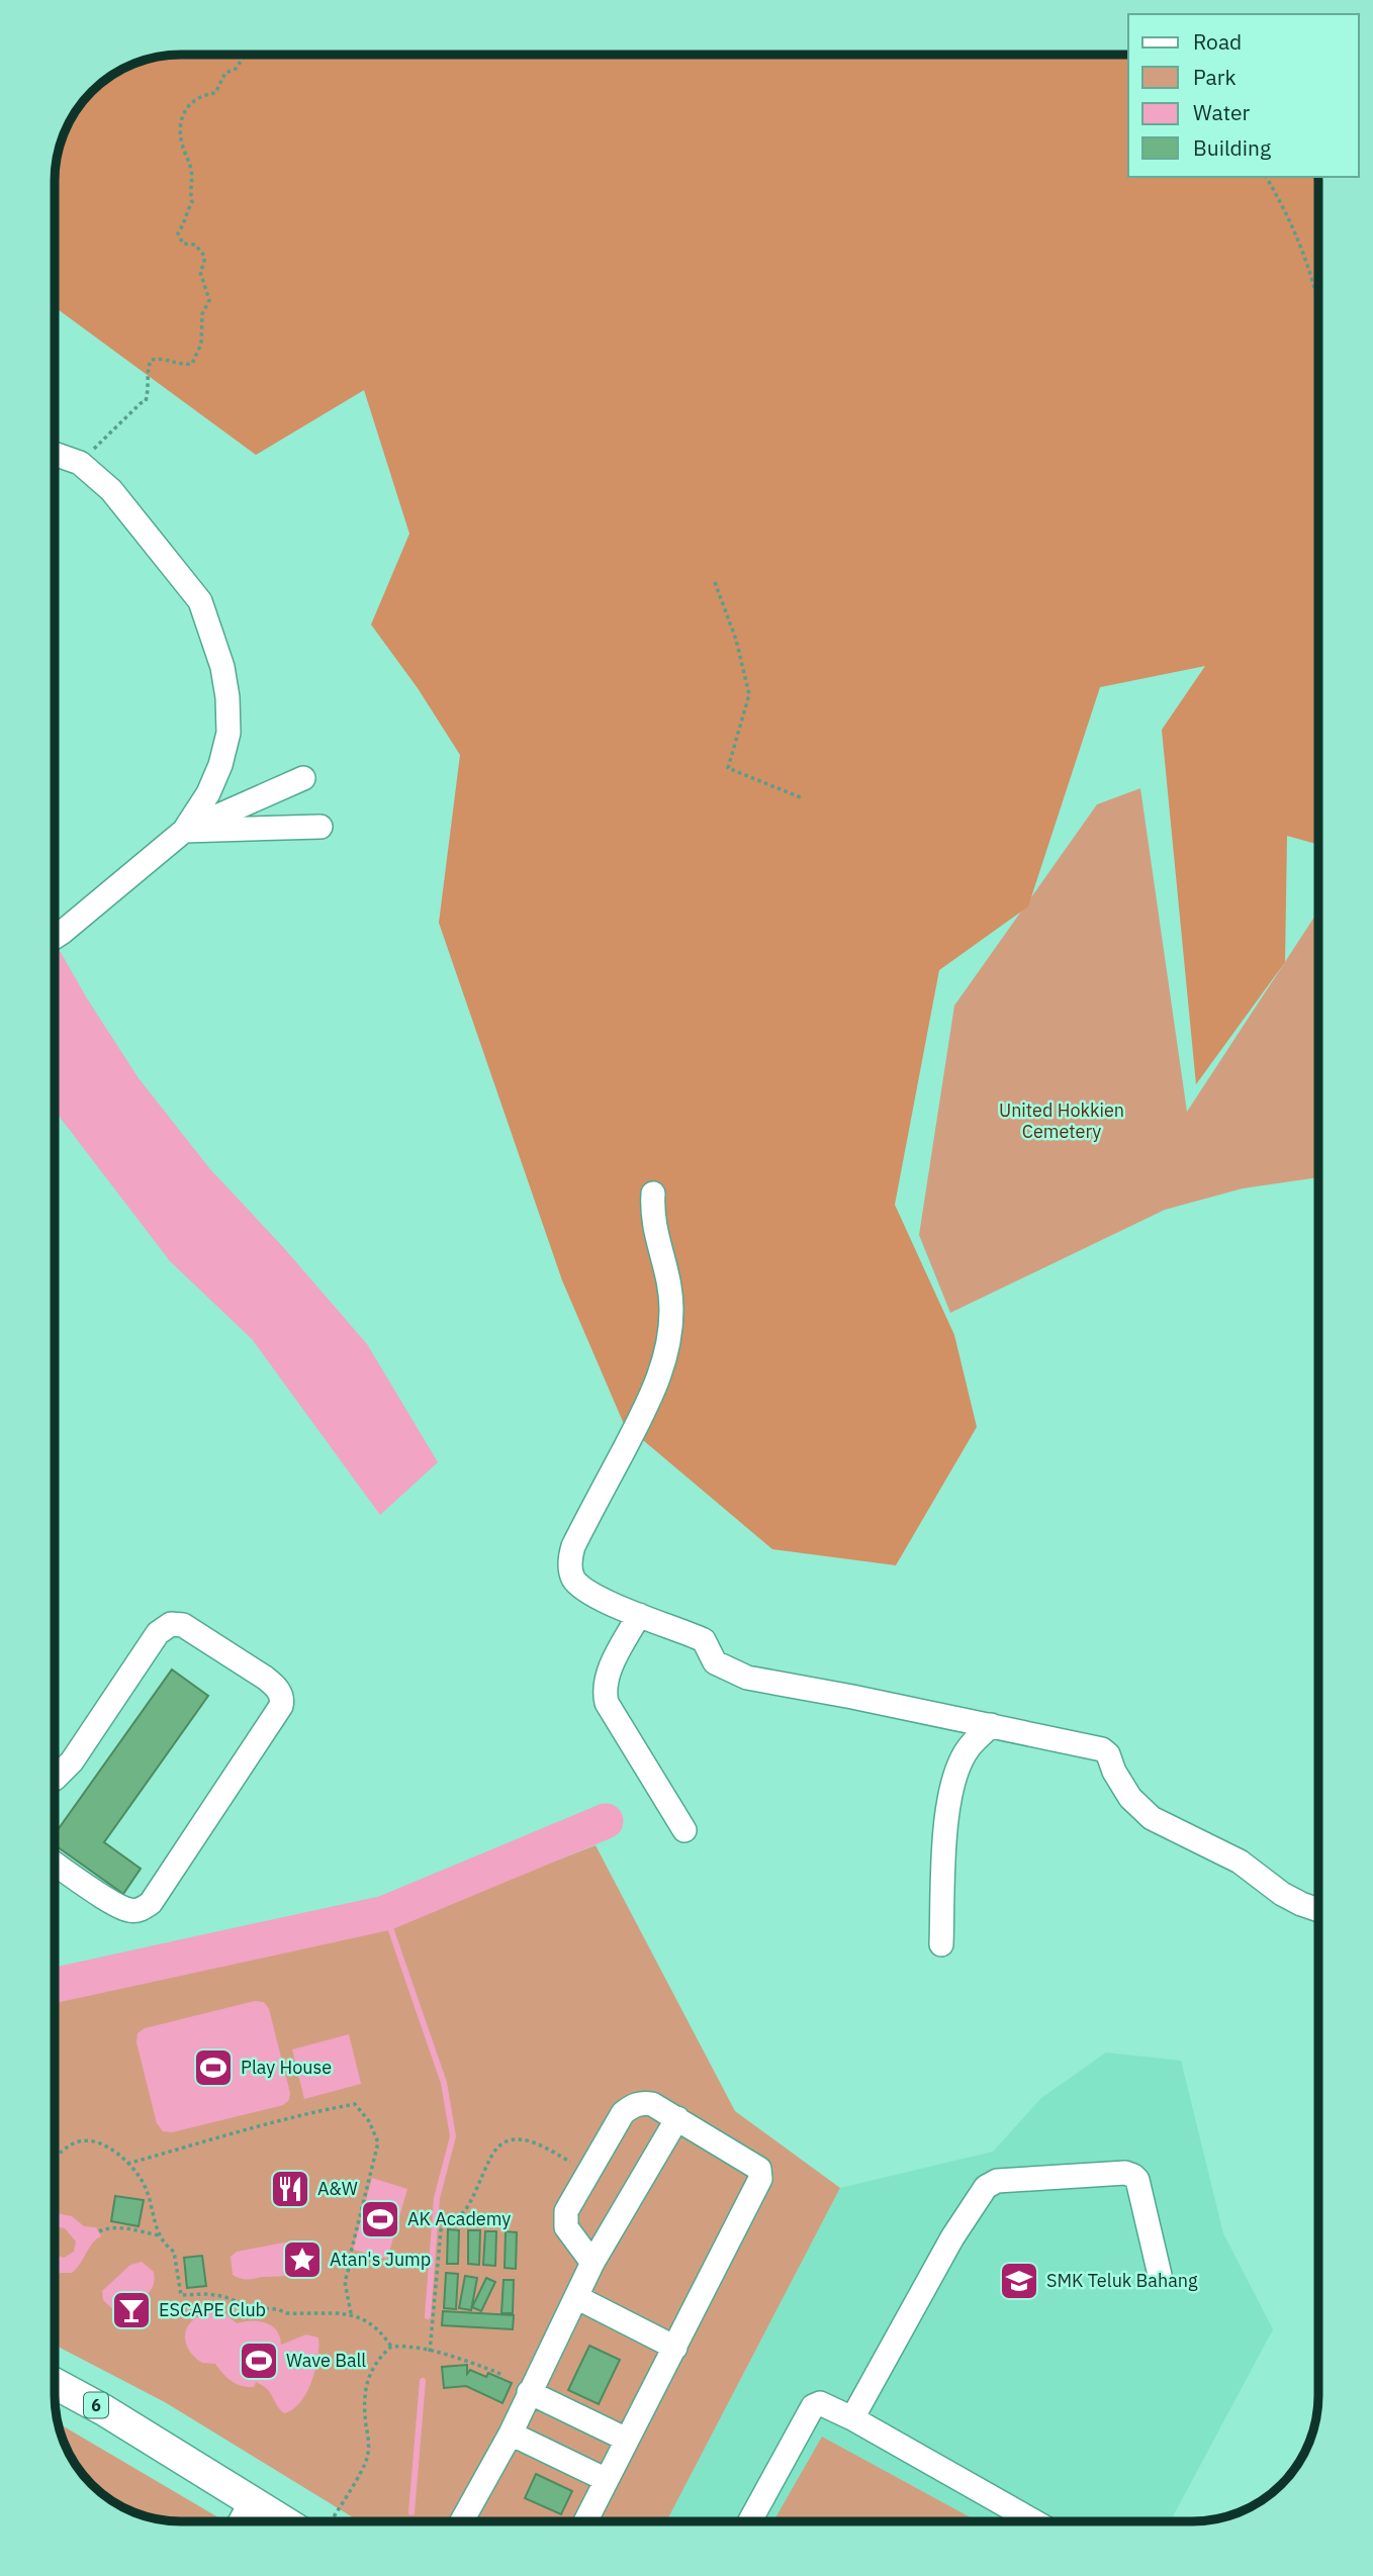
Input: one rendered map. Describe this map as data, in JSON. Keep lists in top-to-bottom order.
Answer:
{
  "streets": {
    "main road": ["6"]
  },
  "parks": ["United Hokkien Cemetery"],
  "places": {
    "sports": ["Play House", "AK Academy", "Wave Ball"],
    "restaurant": ["A&W"],
    "place": ["Atan's Jump"],
    "school or university": ["SMK Teluk Bahang"],
    "bar": ["ESCAPE Club"]
  },
  "legend": [
    "Road",
    "Park",
    "Water",
    "Building"
  ]
}
